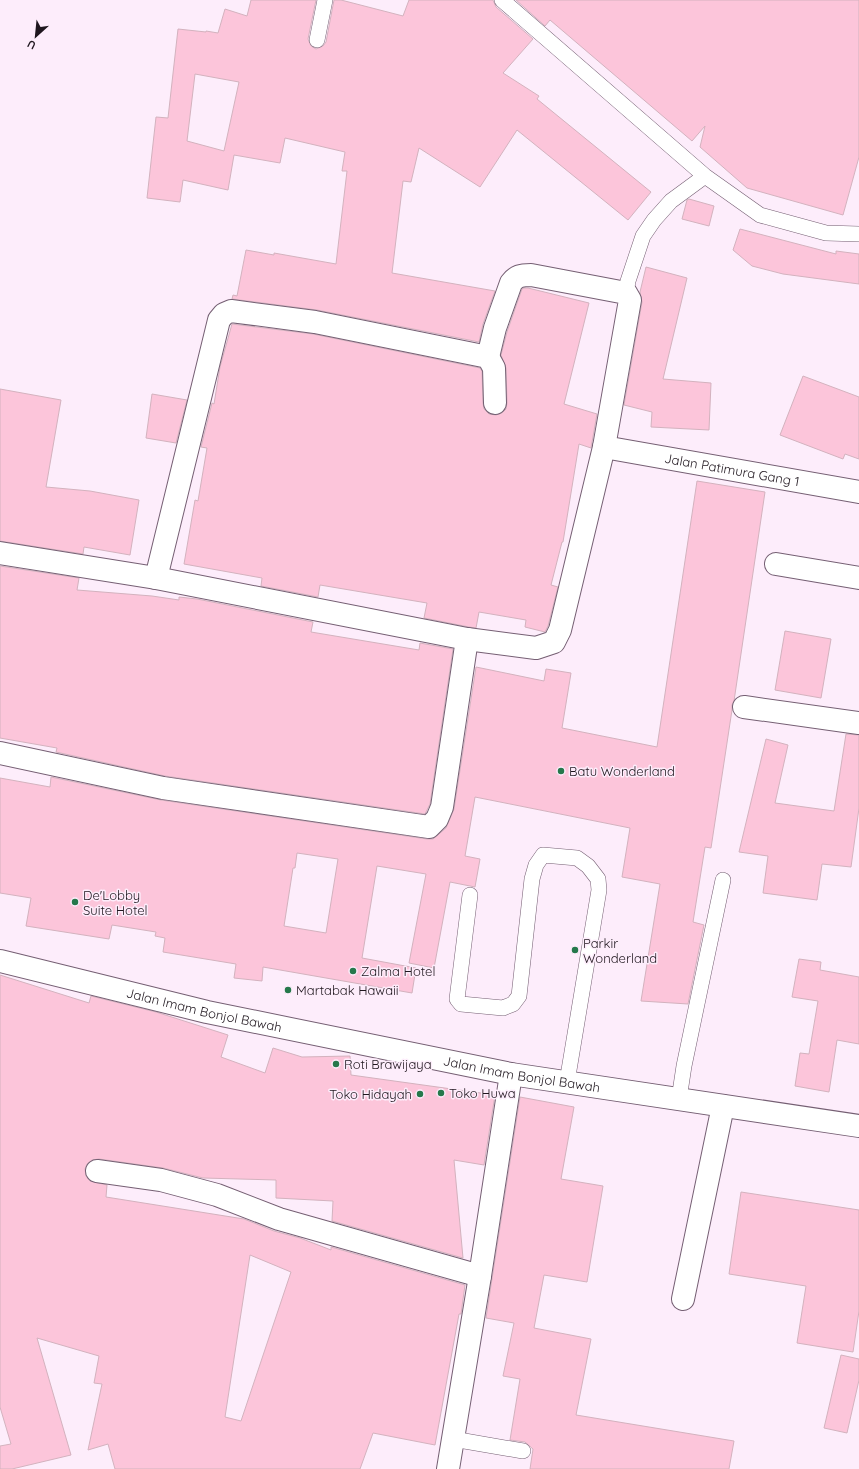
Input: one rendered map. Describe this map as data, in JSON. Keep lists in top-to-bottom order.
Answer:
{
  "streets": {
    "street": ["Jalan Patimura Gang 1", "Jalan Imam Bonjol Bawah"]
  },
  "places": [
    "Batu Wonderland",
    "De'Lobby Suite Hotel",
    "Parkir Wonderland",
    "Zalma Hotel",
    "Martabak Hawaii",
    "Roti Brawijaya",
    "Toko Huwa",
    "Toko Hidayah"
  ],
  "north": "bottom left"
}
